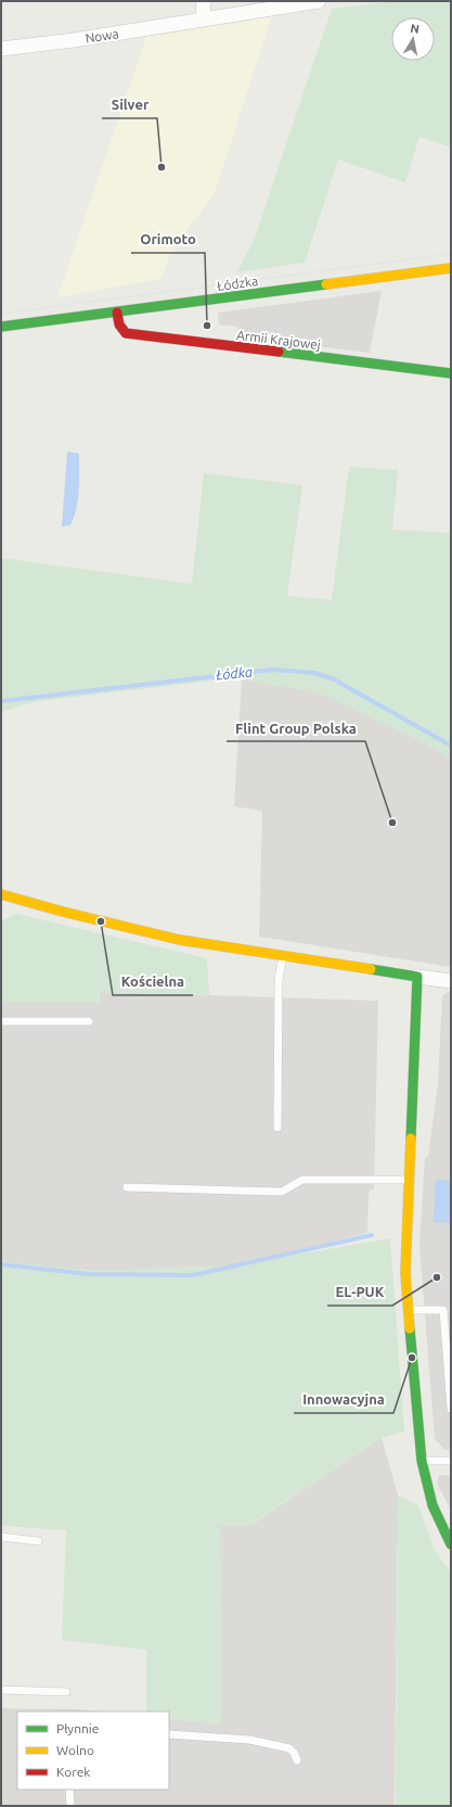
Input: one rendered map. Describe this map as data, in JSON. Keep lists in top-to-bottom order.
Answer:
{
  "streets": {
    "street": ["Nowa", "Łódzka", "Armii Krajowej"]
  },
  "crossings": [
    ["Łódzka", "Armii Krajowej"]
  ],
  "water": ["Łódka"],
  "places": [
    "Silver",
    "Orimoto",
    "Flint Group Polska",
    "Kościelna",
    "EL-PUK",
    "Innowacyjna"
  ],
  "legend": ["Płynnie", "Wolno", "Korek"],
  "north": "top"
}
